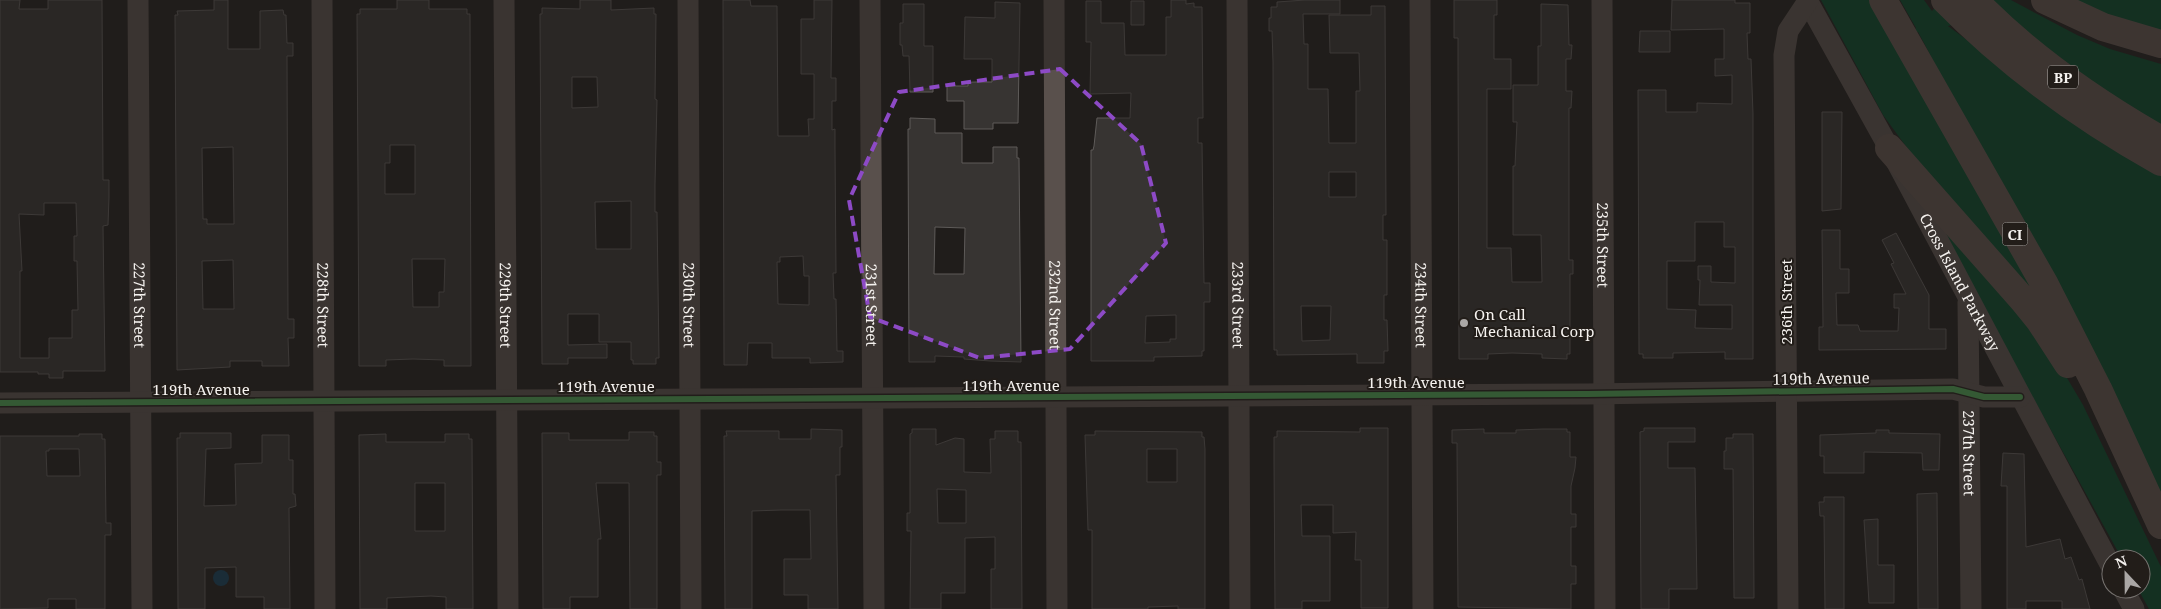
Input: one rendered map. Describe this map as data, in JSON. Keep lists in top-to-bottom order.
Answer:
{
  "streets": {
    "highway": ["BP", "CI"],
    "street": [
      "235th Street",
      "Cross Island Parkway",
      "236th Street",
      "228th Street",
      "230th Street",
      "227th Street",
      "229th Street",
      "231st Street",
      "232nd Street",
      "233rd Street",
      "234th Street",
      "119th Avenue",
      "237th Street"
    ]
  },
  "crossings": [
    ["235th Street", "119th Avenue"],
    ["Cross Island Parkway", "236th Street"],
    ["Cross Island Parkway", "119th Avenue"],
    ["Cross Island Parkway", "237th Street"],
    ["236th Street", "119th Avenue"],
    ["228th Street", "119th Avenue"],
    ["230th Street", "119th Avenue"],
    ["227th Street", "119th Avenue"],
    ["229th Street", "119th Avenue"],
    ["231st Street", "119th Avenue"],
    ["232nd Street", "119th Avenue"],
    ["233rd Street", "119th Avenue"],
    ["234th Street", "119th Avenue"],
    ["119th Avenue", "237th Street"]
  ],
  "places": ["On Call Mechanical Corp"],
  "north": "top"
}
